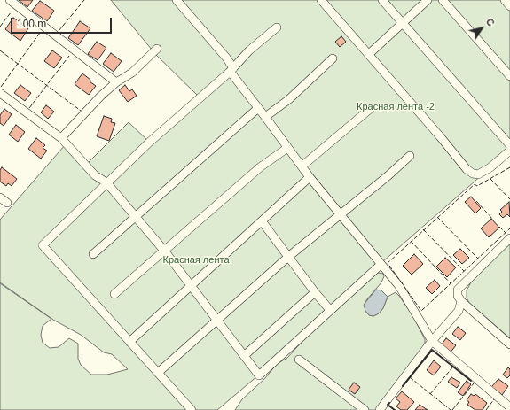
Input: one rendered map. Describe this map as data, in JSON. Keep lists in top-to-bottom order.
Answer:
{
  "parks": ["Красная лента -2", "Красная лента"],
  "scale_bar": "100 m",
  "north": "top right"
}
